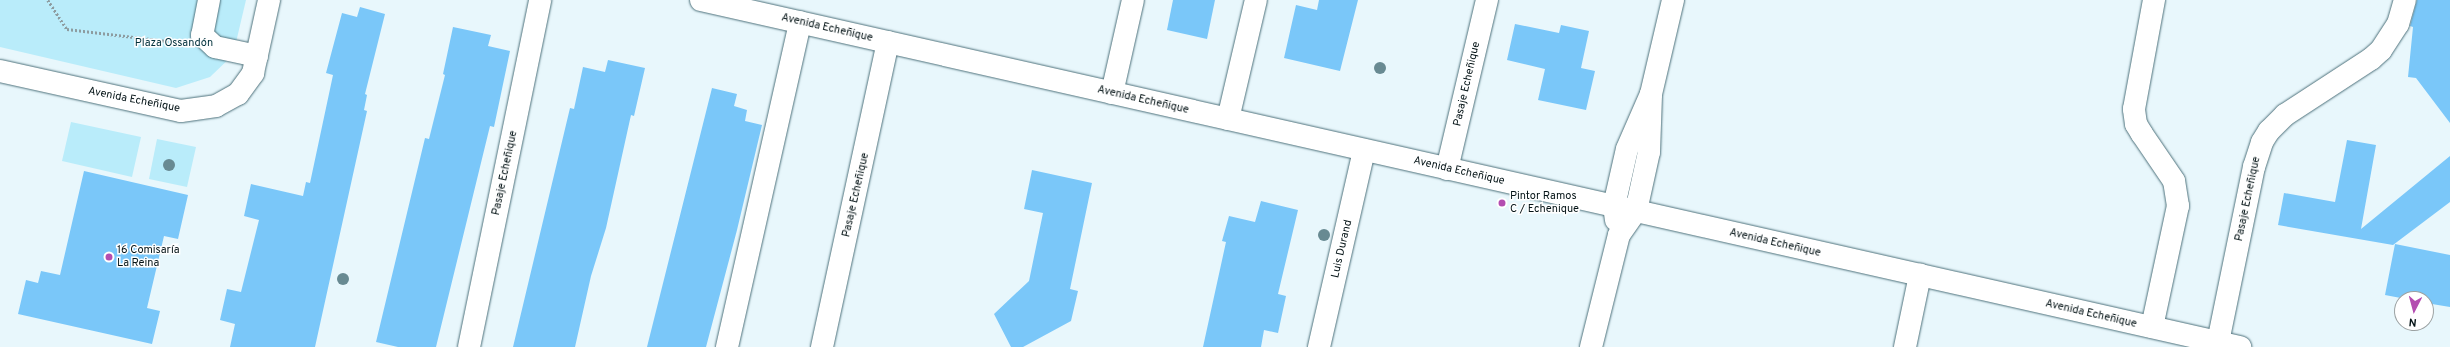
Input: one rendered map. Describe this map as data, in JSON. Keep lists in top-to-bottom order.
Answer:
{
  "streets": {
    "street": ["Avenida Echeñique", "Pasaje Echeñique", "Luis Durand"]
  },
  "crossings": [
    ["Avenida Echeñique", "Pasaje Echeñique"],
    ["Avenida Echeñique", "Luis Durand"]
  ],
  "parks": ["Plaza Ossandón"],
  "places": ["Pintor Ramos C / Echenique", "16 Comisaría La Reina"],
  "north": "bottom"
}
